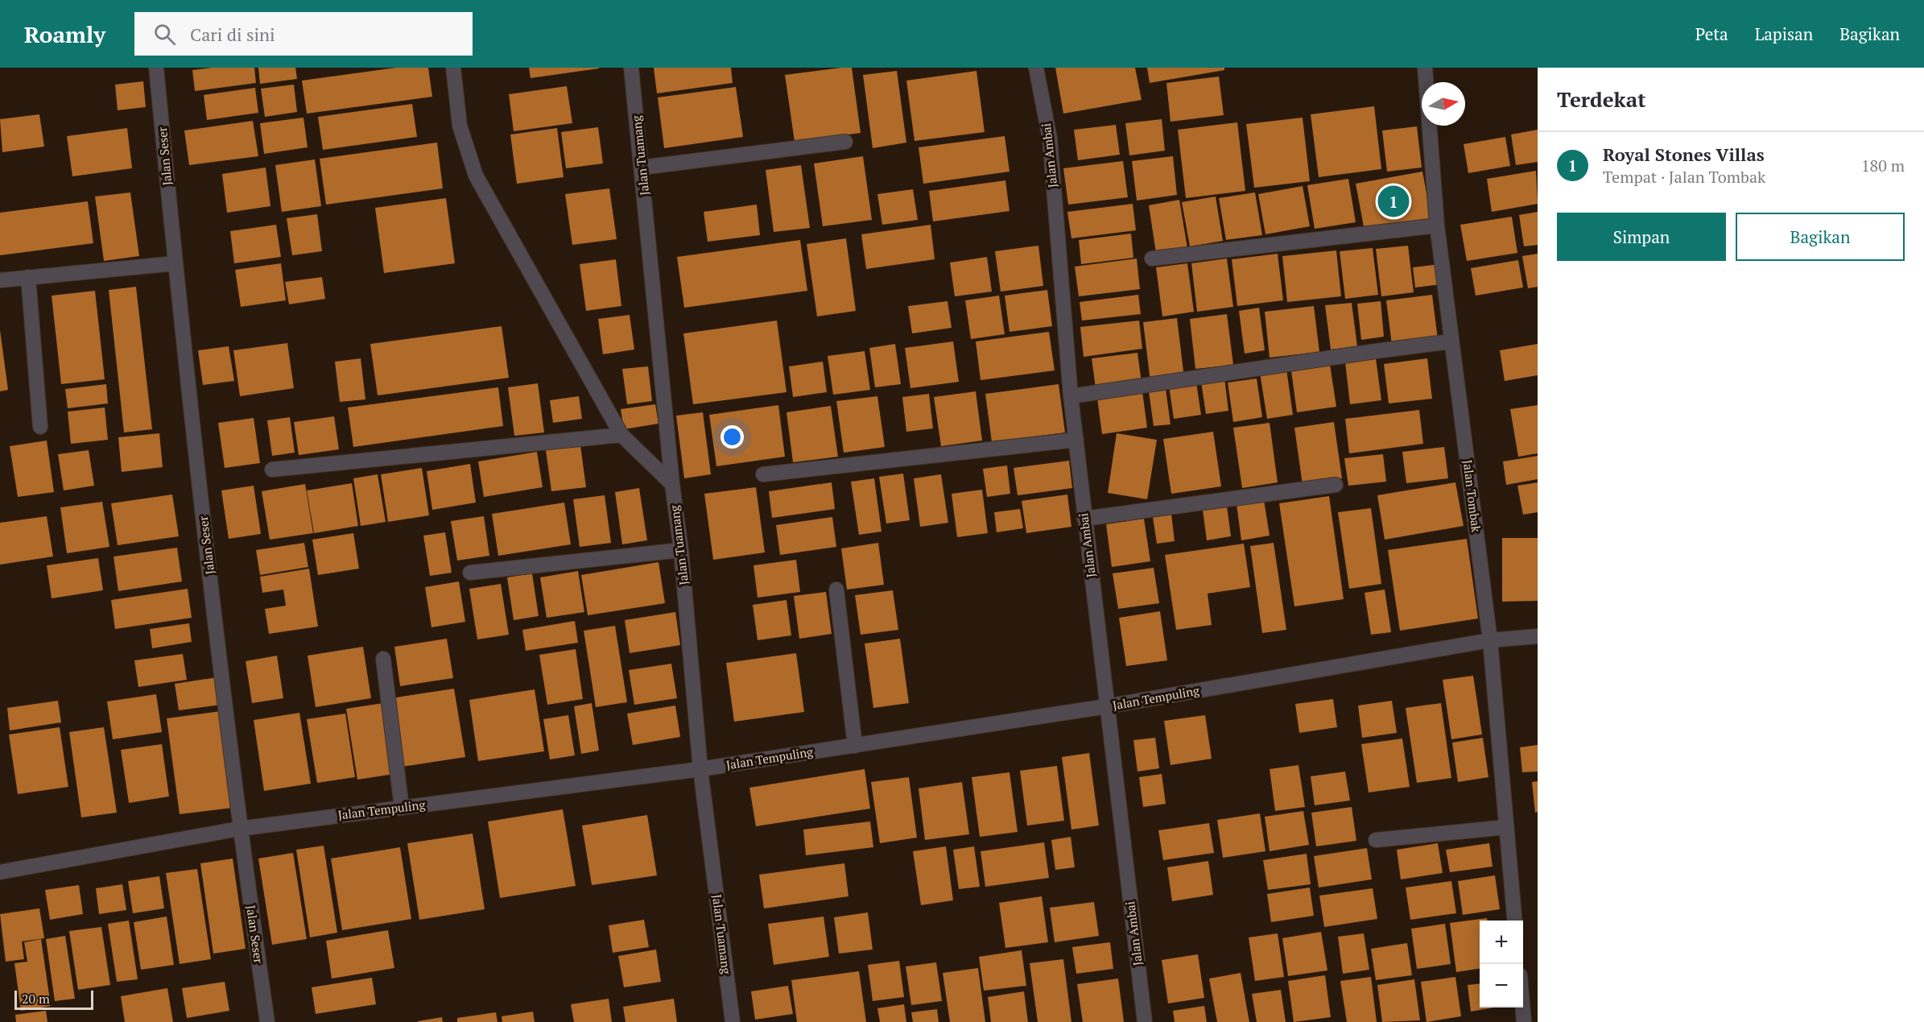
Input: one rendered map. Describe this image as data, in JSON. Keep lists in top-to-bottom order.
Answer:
{
  "streets": {
    "street": [
      "Jalan Tuamang",
      "Jalan Ambai",
      "Jalan Seser",
      "Jalan Tombak",
      "Jalan Tempuling"
    ]
  },
  "crossings": [
    ["Jalan Tuamang", "Jalan Tempuling"],
    ["Jalan Ambai", "Jalan Tempuling"],
    ["Jalan Seser", "Jalan Tempuling"],
    ["Jalan Tombak", "Jalan Tempuling"]
  ],
  "scale_bar": "20 m",
  "north": "right",
  "page": {
    "header": "Roamly",
    "search": "Cari di sini",
    "nav": ["Peta", "Lapisan", "Bagikan"],
    "heading": "Terdekat",
    "list": [
      {
        "mark": "1",
        "name": "Royal Stones Villas",
        "note": "Tempat · Jalan Tombak",
        "value": "180 m"
      }
    ],
    "pins": "1",
    "buttons": ["Simpan", "Bagikan"],
    "map_buttons": ["+", "−"],
    "scale": "20 m"
  }
}
